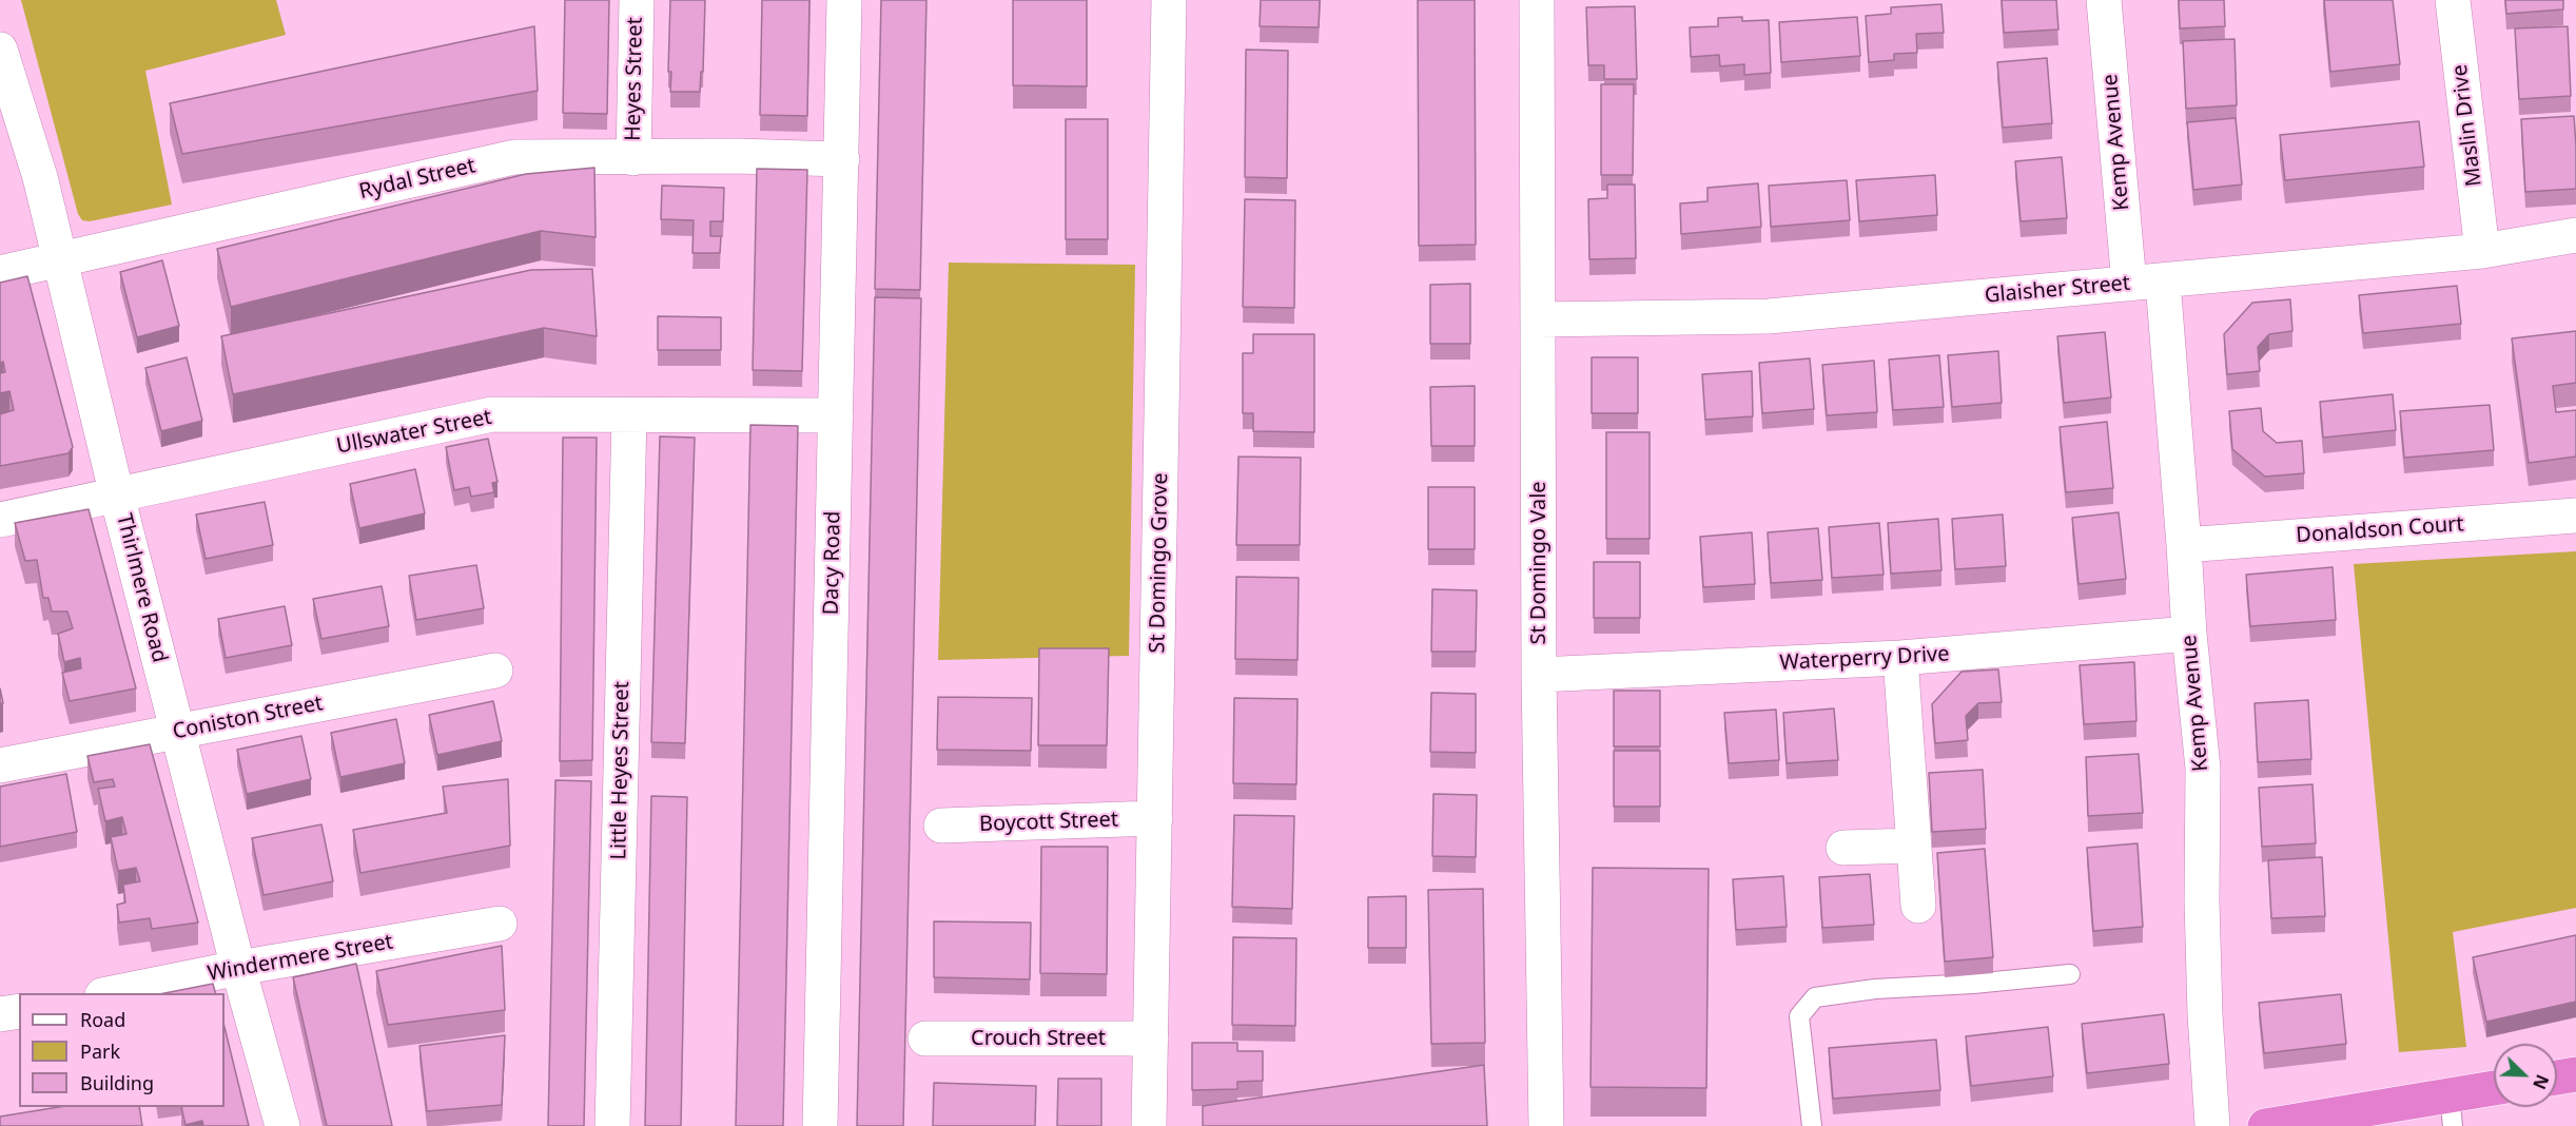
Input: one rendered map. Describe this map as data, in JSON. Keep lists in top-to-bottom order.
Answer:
{
  "streets": {
    "street": [
      "Heyes Street",
      "Maslin Drive",
      "Kemp Avenue",
      "Rydal Street",
      "Glaisher Street",
      "Ullswater Street",
      "Donaldson Court",
      "Dacy Road",
      "St Domingo Grove",
      "St Domingo Vale",
      "Thirlmere Road",
      "Waterperry Drive",
      "Coniston Street",
      "Little Heyes Street",
      "Boycott Street",
      "Windermere Street",
      "Crouch Street"
    ]
  },
  "crossings": [
    ["Heyes Street", "Rydal Street"],
    ["Maslin Drive", "Glaisher Street"],
    ["Kemp Avenue", "Glaisher Street"],
    ["Kemp Avenue", "Donaldson Court"],
    ["Kemp Avenue", "Waterperry Drive"],
    ["Rydal Street", "Dacy Road"],
    ["Rydal Street", "Thirlmere Road"],
    ["Glaisher Street", "St Domingo Vale"],
    ["Ullswater Street", "Dacy Road"],
    ["Ullswater Street", "Thirlmere Road"],
    ["Ullswater Street", "Little Heyes Street"],
    ["St Domingo Grove", "Boycott Street"],
    ["St Domingo Grove", "Crouch Street"],
    ["St Domingo Vale", "Waterperry Drive"],
    ["Thirlmere Road", "Coniston Street"],
    ["Thirlmere Road", "Windermere Street"]
  ],
  "legend": ["Road", "Park", "Building"],
  "north": "bottom right"
}
